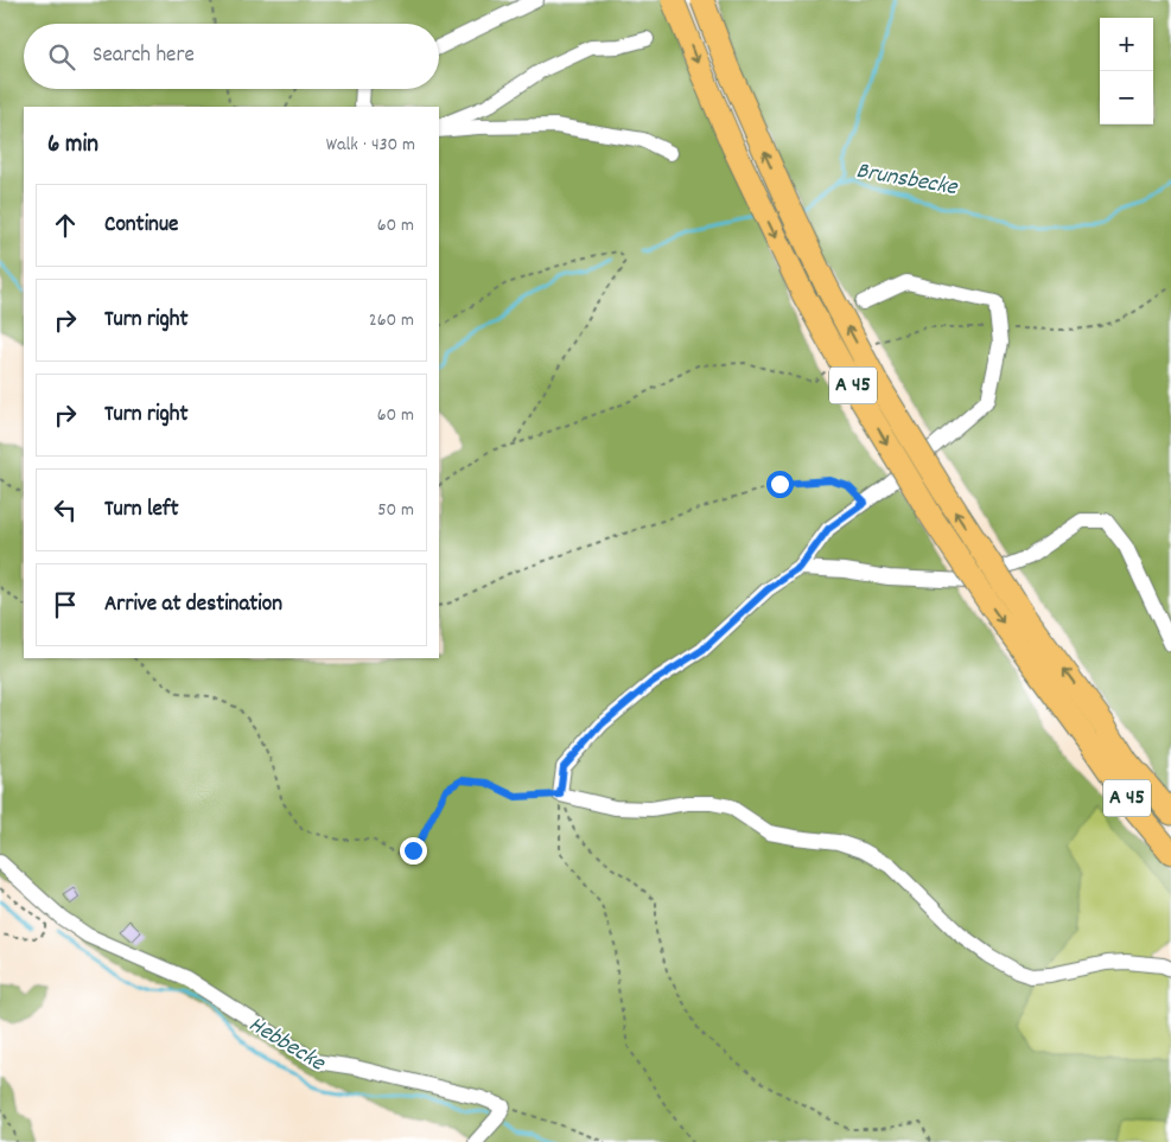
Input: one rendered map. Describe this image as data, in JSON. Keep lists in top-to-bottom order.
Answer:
{
  "streets": {
    "highway": ["A 45"]
  },
  "water": ["Brunsbecke", "Hebbecke"],
  "page": {
    "map_buttons": ["+", "−"],
    "search": "Search here",
    "heading": ["6 min", "Walk · 430 m"],
    "list": [
      ["Continue", "60 m"],
      ["Turn right", "260 m"],
      ["Turn right", "60 m"],
      ["Turn left", "50 m"],
      "Arrive at destination"
    ]
  }
}
